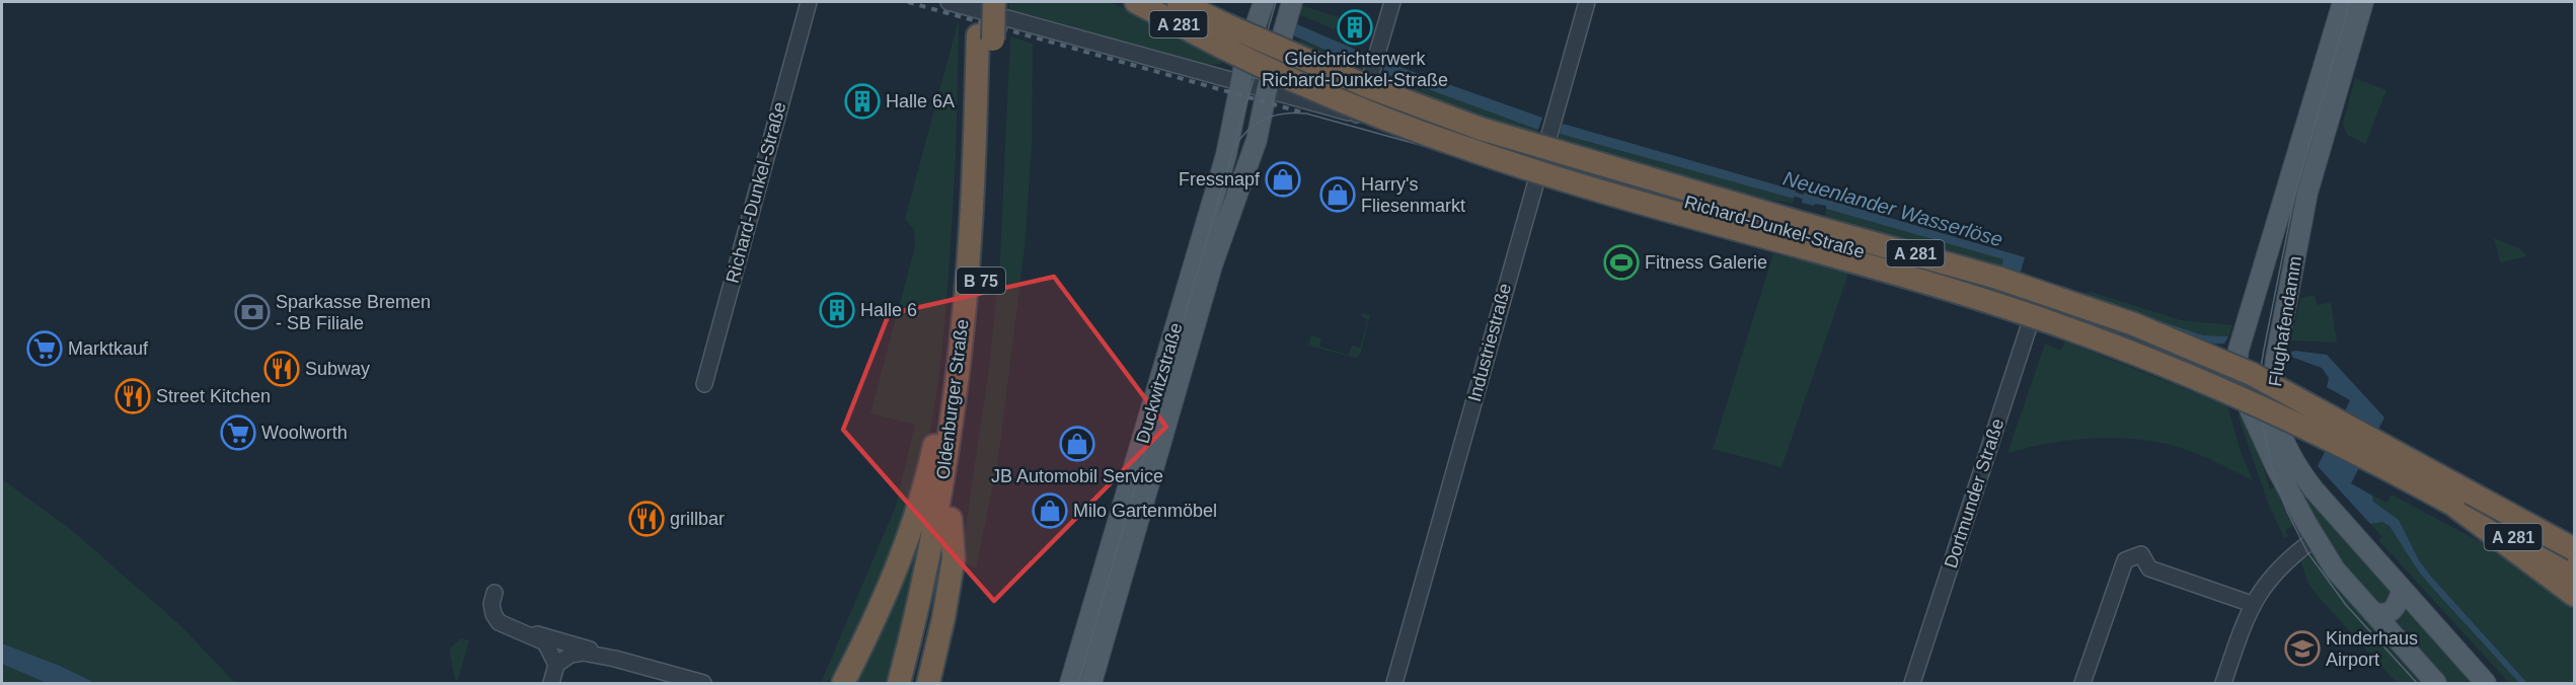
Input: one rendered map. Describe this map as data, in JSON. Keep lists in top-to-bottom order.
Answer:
{
  "streets": {
    "highway": ["A 281", "B 75", "Oldenburger Straße"],
    "main road": ["Flughafendamm", "Duckwitzstraße"],
    "street": ["Richard-Dunkel-Straße", "Industriestraße", "Dortmunder Straße"]
  },
  "crossings": [
    ["Richard-Dunkel-Straße", "Flughafendamm"],
    ["Richard-Dunkel-Straße", "Industriestraße"],
    ["Richard-Dunkel-Straße", "Duckwitzstraße"],
    ["Richard-Dunkel-Straße", "Dortmunder Straße"]
  ],
  "water": ["Neuenlander Wasserlöse"],
  "places": {
    "building": ["Gleichrichterwerk Richard-Dunkel-Straße", "Halle 6A", "Halle 6"],
    "shop": [
      "Fressnapf",
      "Harry's Fliesenmarkt",
      "JB Automobil Service",
      "Milo Gartenmöbel"
    ],
    "sports": ["Fitness Galerie"],
    "bank": ["Sparkasse Bremen - SB Filiale"],
    "supermarket": ["Marktkauf", "Woolworth"],
    "restaurant": ["Subway", "Street Kitchen", "grillbar"],
    "school or university": ["Kinderhaus Airport"]
  }
}
